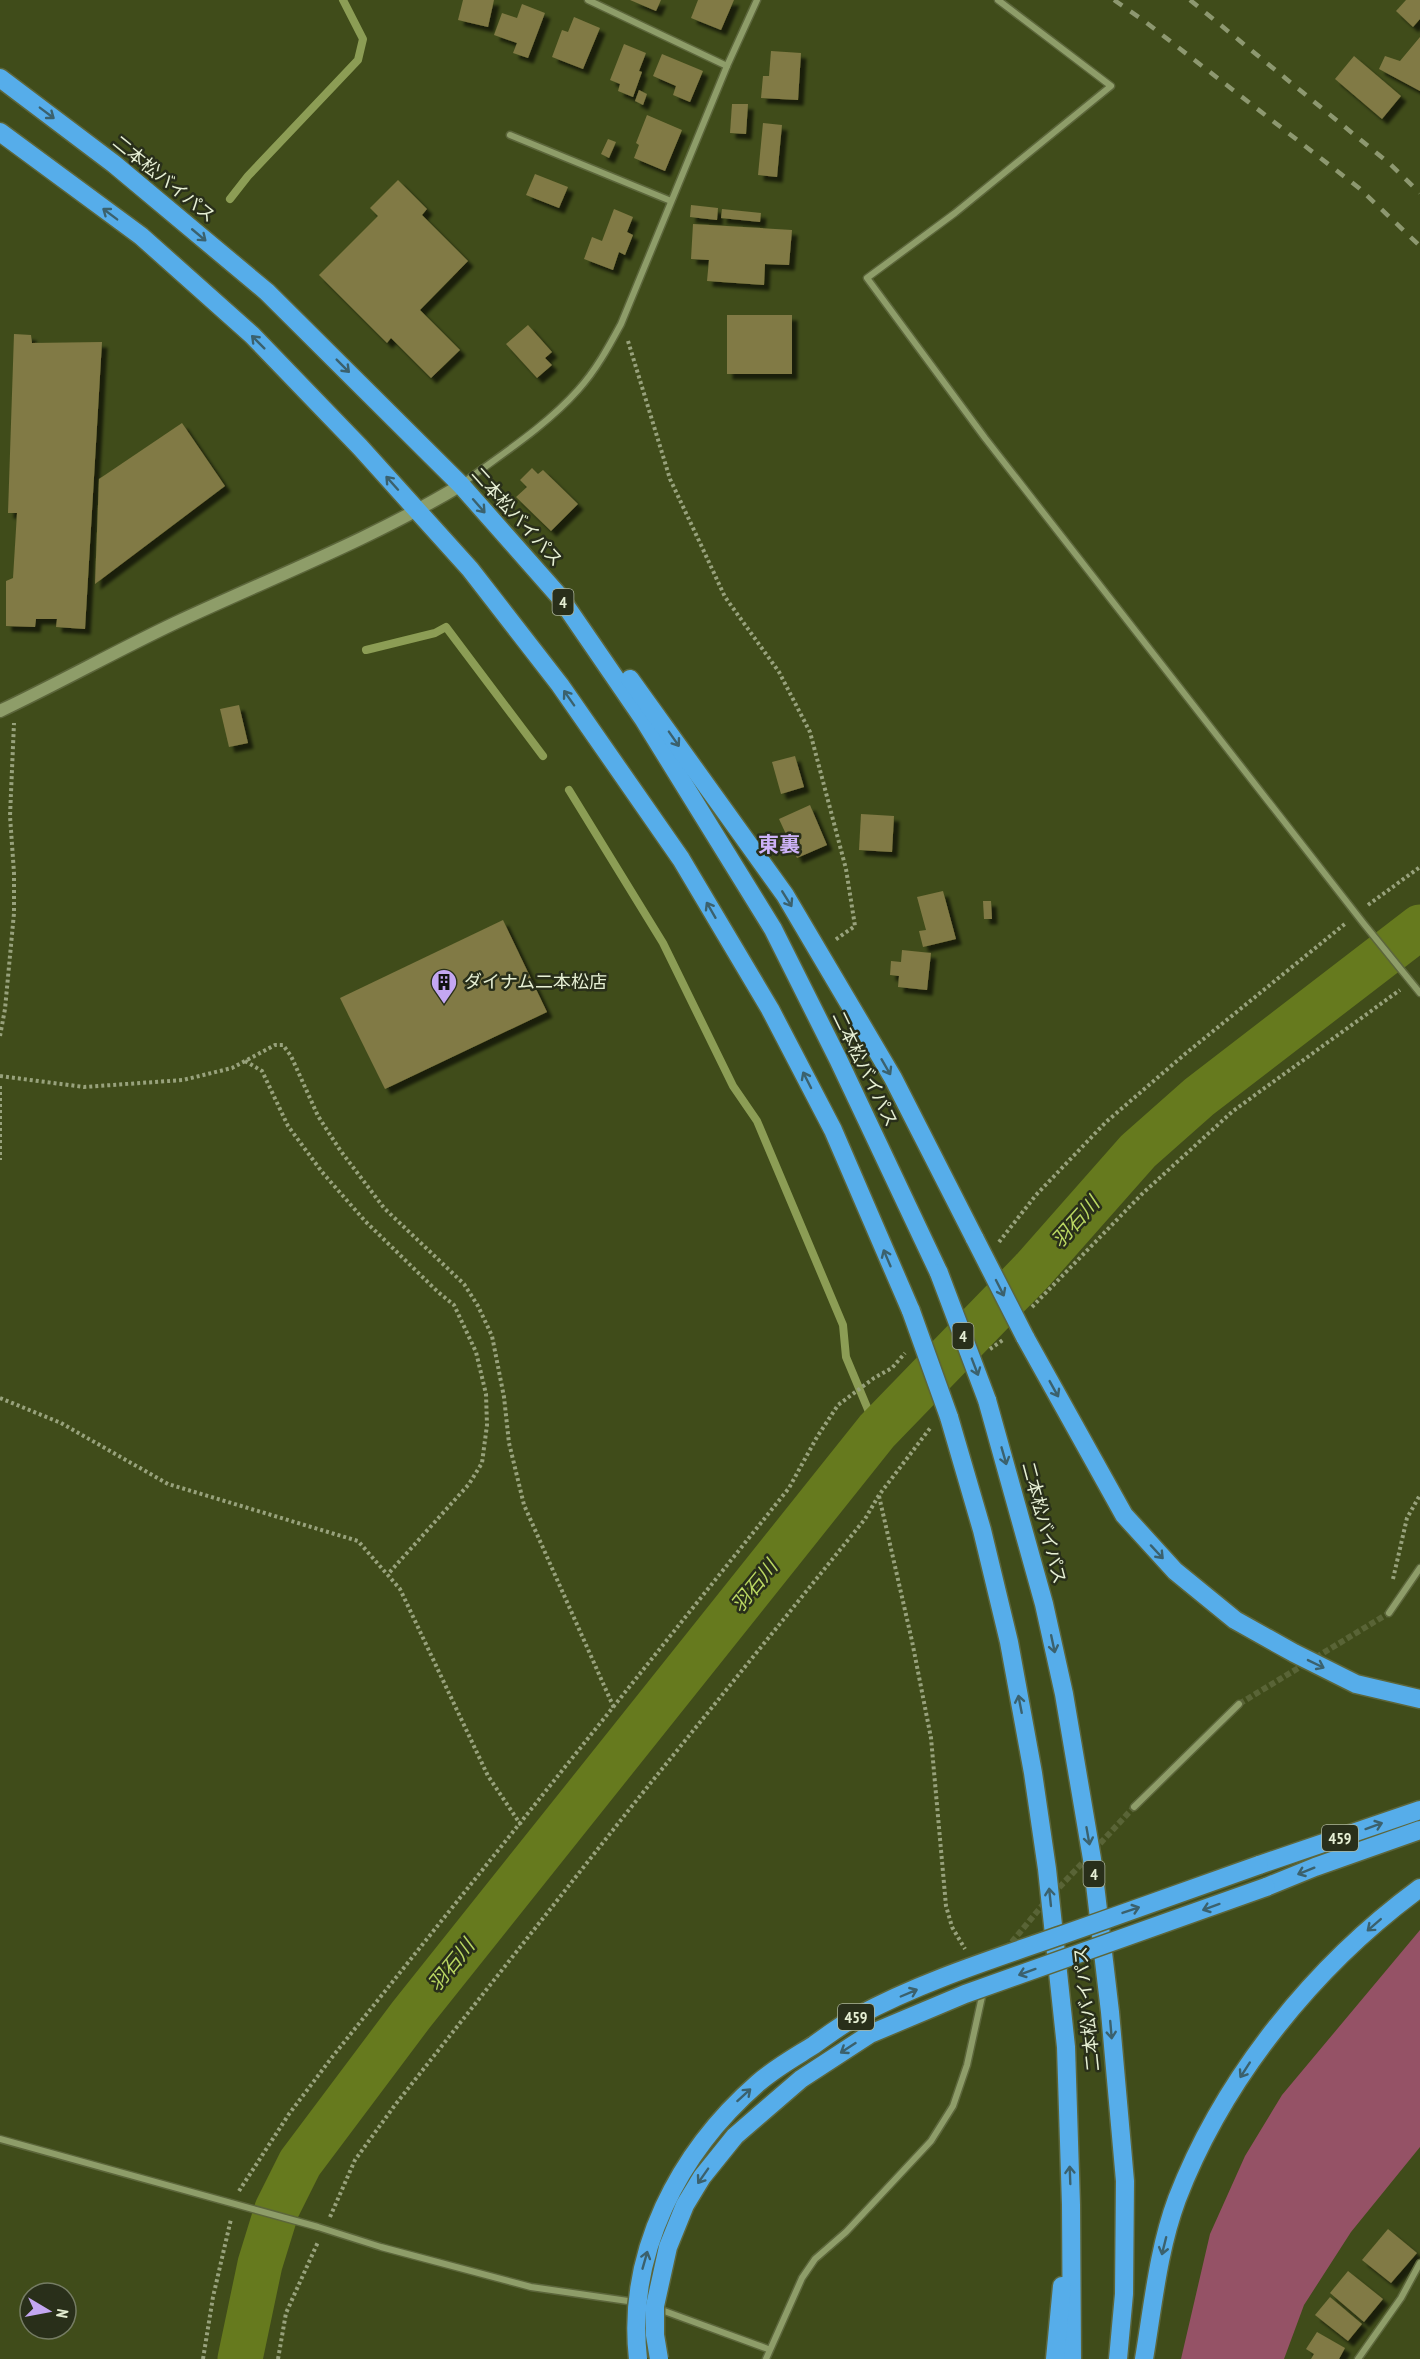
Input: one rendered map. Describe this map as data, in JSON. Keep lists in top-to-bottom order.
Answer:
{
  "streets": {
    "highway": ["二本松バイパス", "4", "459"]
  },
  "districts": ["東裏"],
  "water": ["羽石川"],
  "places": {
    "building": ["ダイナム二本松店"]
  },
  "north": "right"
}
